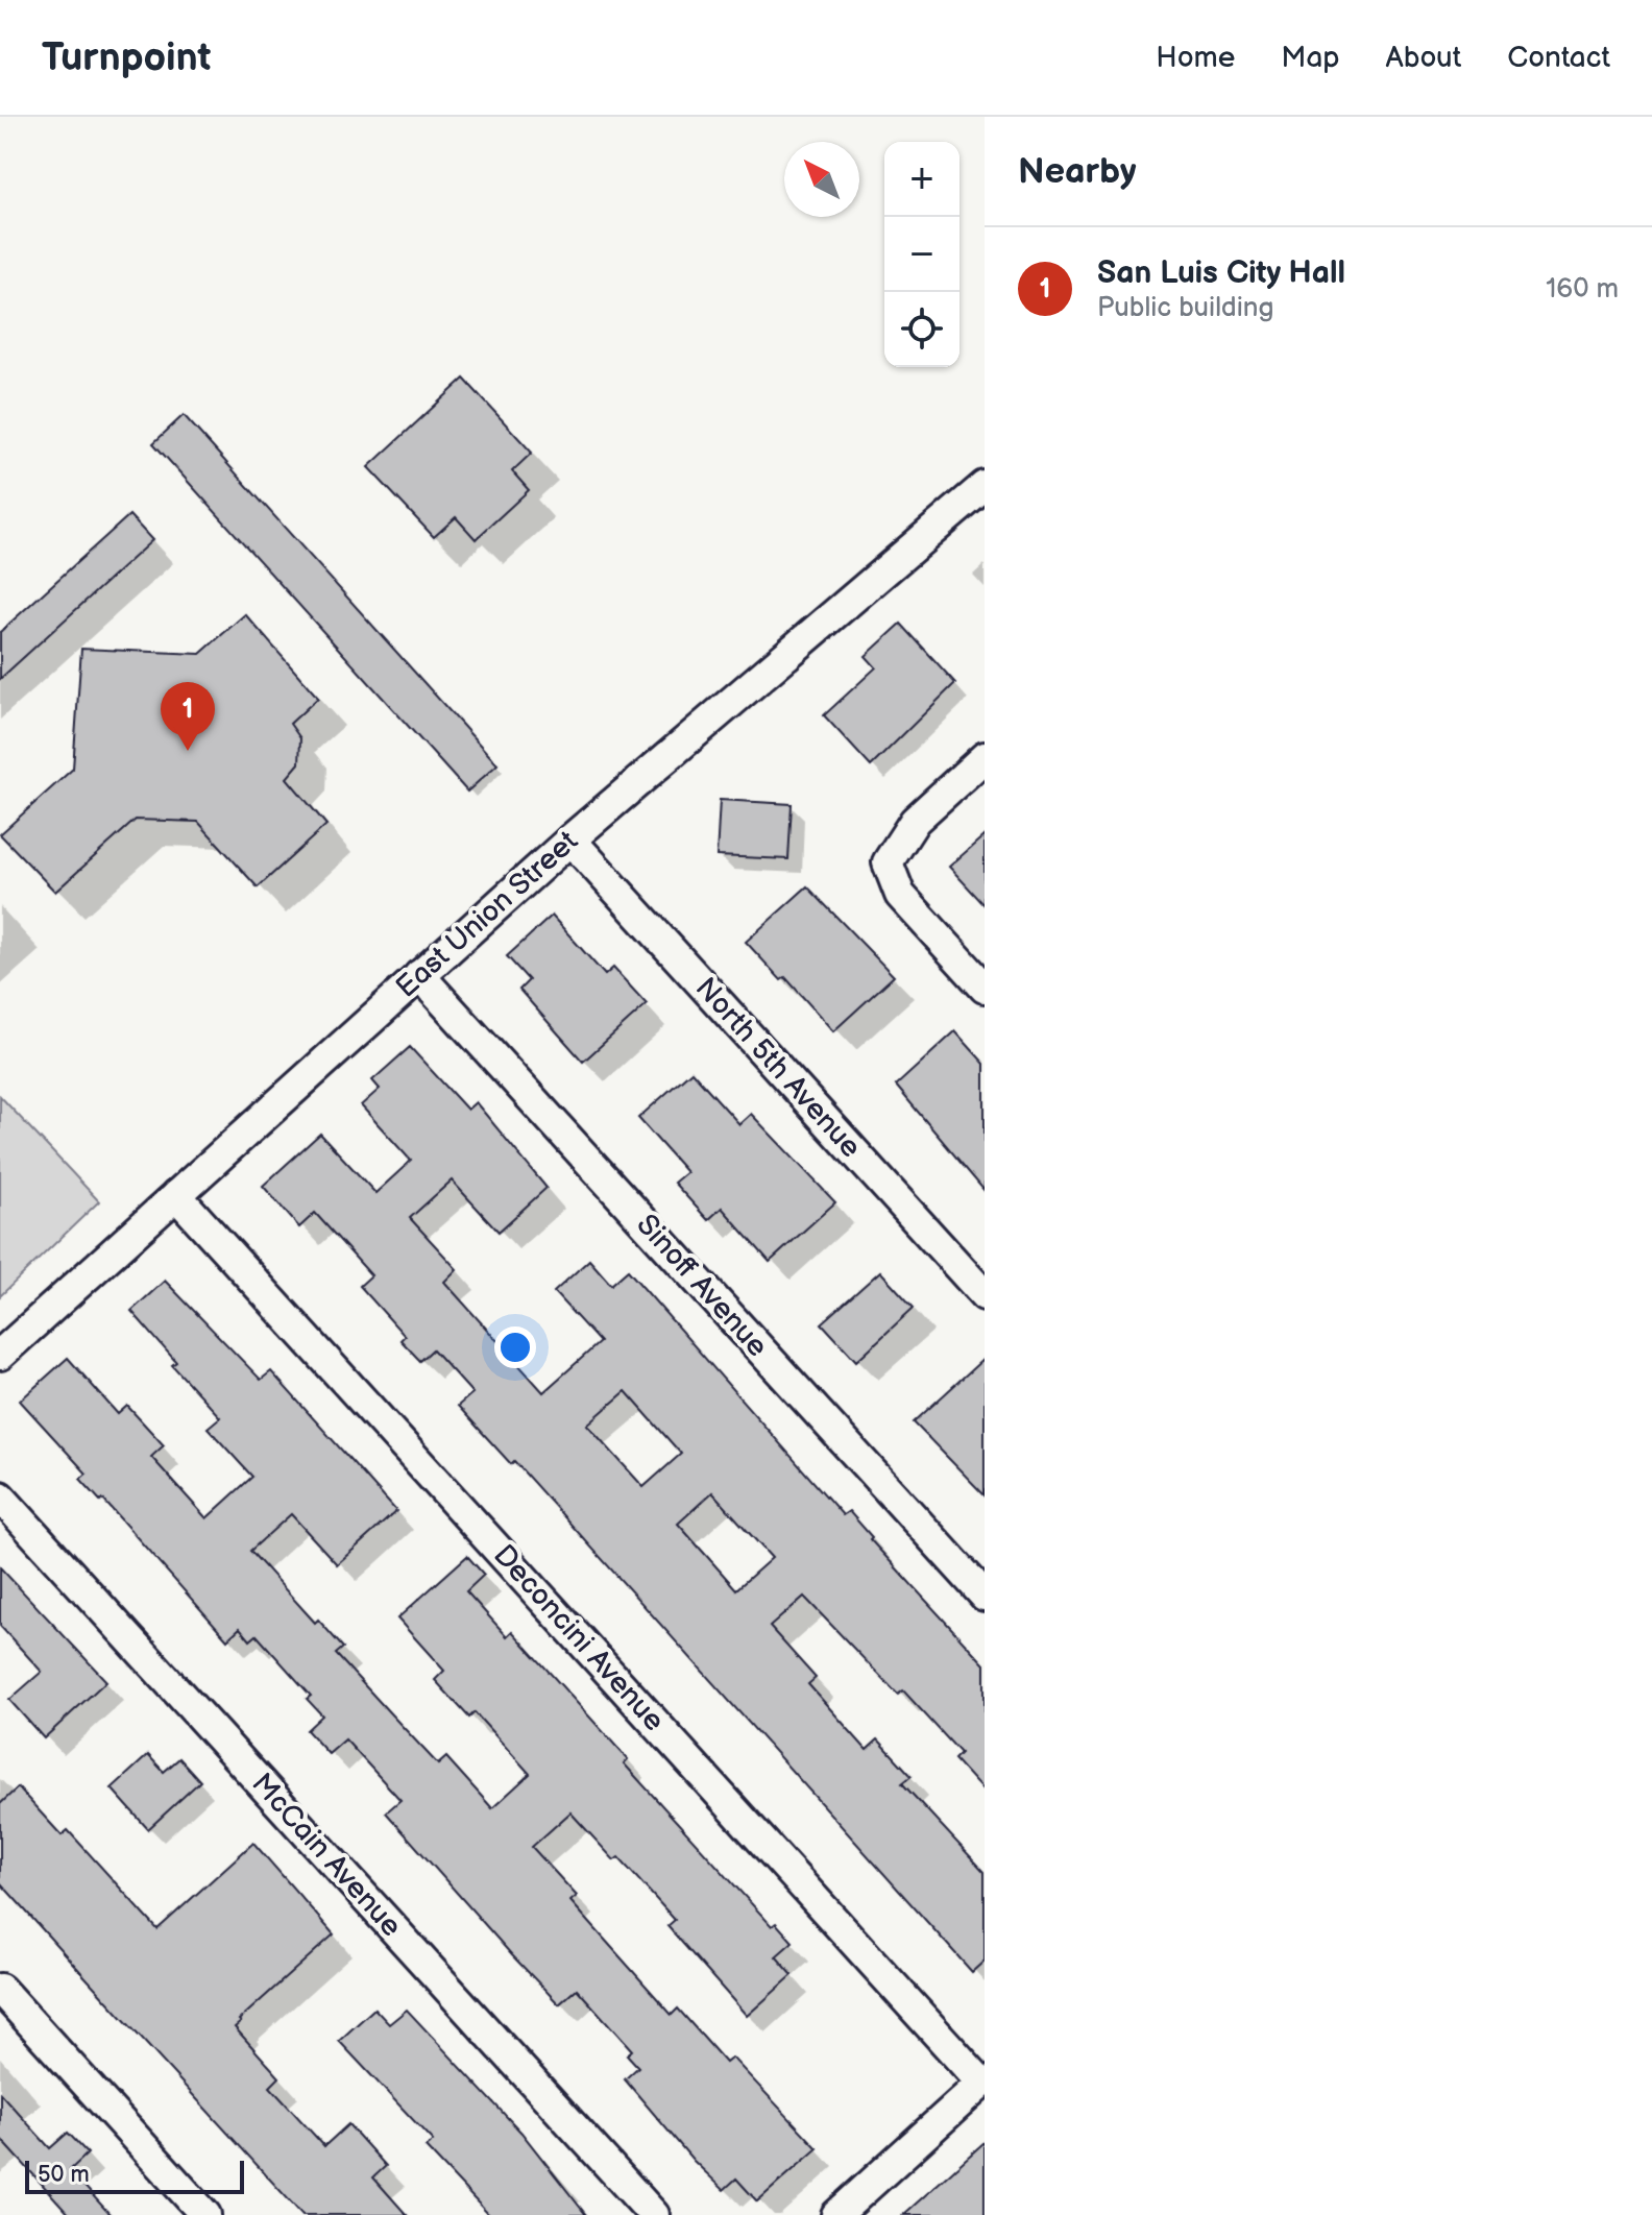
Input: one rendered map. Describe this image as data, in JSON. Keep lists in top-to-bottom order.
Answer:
{
  "streets": {
    "street": [
      "East Union Street",
      "North 5th Avenue",
      "Sinoff Avenue",
      "Deconcini Avenue",
      "McCain Avenue"
    ]
  },
  "crossings": [
    ["East Union Street", "North 5th Avenue"],
    ["East Union Street", "Sinoff Avenue"],
    ["East Union Street", "Deconcini Avenue"]
  ],
  "scale_bar": "50 m",
  "north": "top left",
  "page": {
    "header": "Turnpoint",
    "nav": [
      "Home",
      "Map",
      "About",
      "Contact"
    ],
    "heading": "Nearby",
    "map_buttons": ["+", "−"],
    "list": [
      {
        "mark": "1",
        "name": "San Luis City Hall",
        "note": "Public building",
        "value": "160 m"
      }
    ],
    "pins": "1",
    "scale": "50 m"
  }
}
